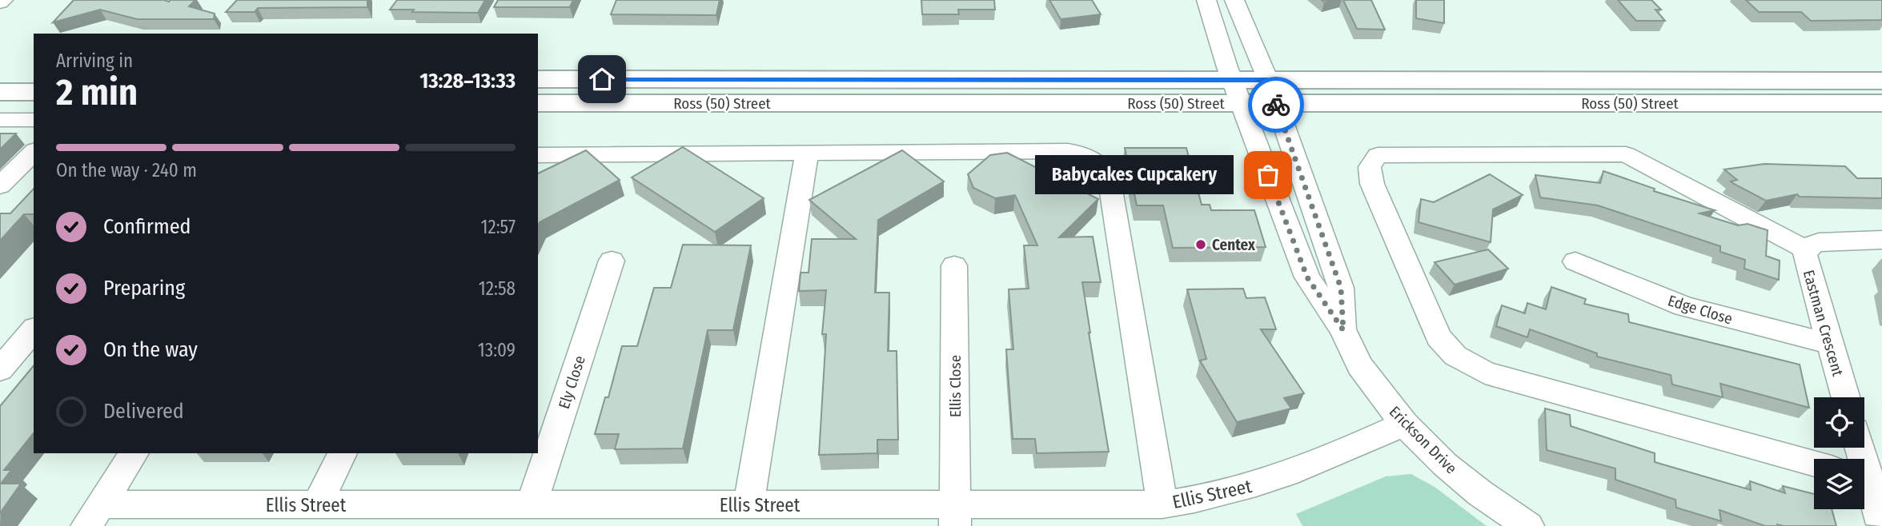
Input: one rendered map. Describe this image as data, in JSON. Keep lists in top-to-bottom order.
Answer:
{
  "streets": {
    "main road": ["Ross (50) Street"],
    "street": [
      "Edge Close",
      "Eastman Crescent",
      "Ely Close",
      "Ellis Close",
      "Erickson Drive",
      "Ellis Street"
    ]
  },
  "crossings": [
    ["Ross (50) Street", "Erickson Drive"],
    ["Edge Close", "Eastman Crescent"],
    ["Ely Close", "Ellis Street"],
    ["Ellis Close", "Ellis Street"],
    ["Erickson Drive", "Ellis Street"]
  ],
  "places": ["Babycakes Cupcakery", "Centex"],
  "page": {
    "heading": ["2 min", "Arriving in", "13:28–13:33"],
    "bar": "On the way · 240 m",
    "bubble": "Babycakes Cupcakery",
    "list": [
      ["Confirmed", "12:57"],
      ["Preparing", "12:58"],
      ["On the way", "13:09"],
      "Delivered"
    ]
  }
}
